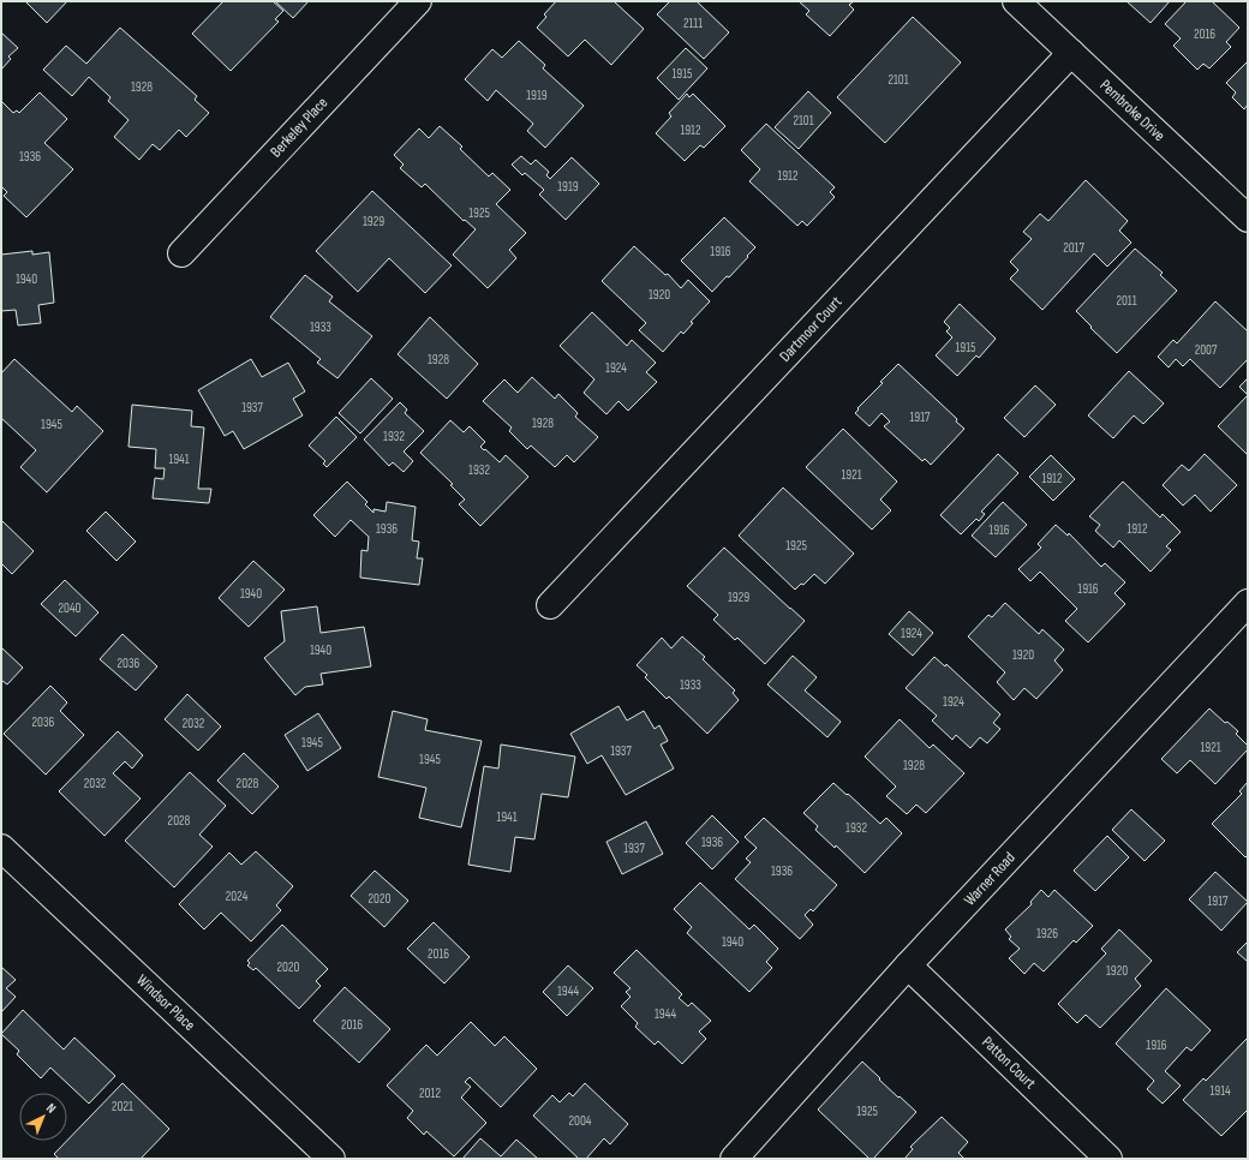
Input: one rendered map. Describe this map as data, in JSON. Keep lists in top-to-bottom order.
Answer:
{
  "streets": {
    "street": [
      "Pembroke Drive",
      "Berkeley Place",
      "Dartmoor Court",
      "Warner Road",
      "Windsor Place",
      "Patton Court"
    ]
  },
  "crossings": [
    ["Pembroke Drive", "Dartmoor Court"],
    ["Warner Road", "Patton Court"]
  ],
  "house_numbers": [
    "2111",
    "2016",
    "1915",
    "2101",
    "1928",
    "1919",
    "2101",
    "1912",
    "1936",
    "1912",
    "1919",
    "1925",
    "1929",
    "2017",
    "1916",
    "1940",
    "1920",
    "2011",
    "1933",
    "1915",
    "2007",
    "1928",
    "1924",
    "1937",
    "1917",
    "1928",
    "1945",
    "1932",
    "1941",
    "1932",
    "1921",
    "1912",
    "1936",
    "1912",
    "1916",
    "1925",
    "1916",
    "1940",
    "1929",
    "2040",
    "1924",
    "1940",
    "1920",
    "2036",
    "1933",
    "1924",
    "2036",
    "2032",
    "1945",
    "1921",
    "1937",
    "1945",
    "1928",
    "2032",
    "2028",
    "1941",
    "2028",
    "1932",
    "1936",
    "1937",
    "1936",
    "2024",
    "2020",
    "1917",
    "1926",
    "1940",
    "2016",
    "2020",
    "1920",
    "1944",
    "1944",
    "2016",
    "1916",
    "1914",
    "2012",
    "2021",
    "1925",
    "2004"
  ],
  "north": "top right"
}
